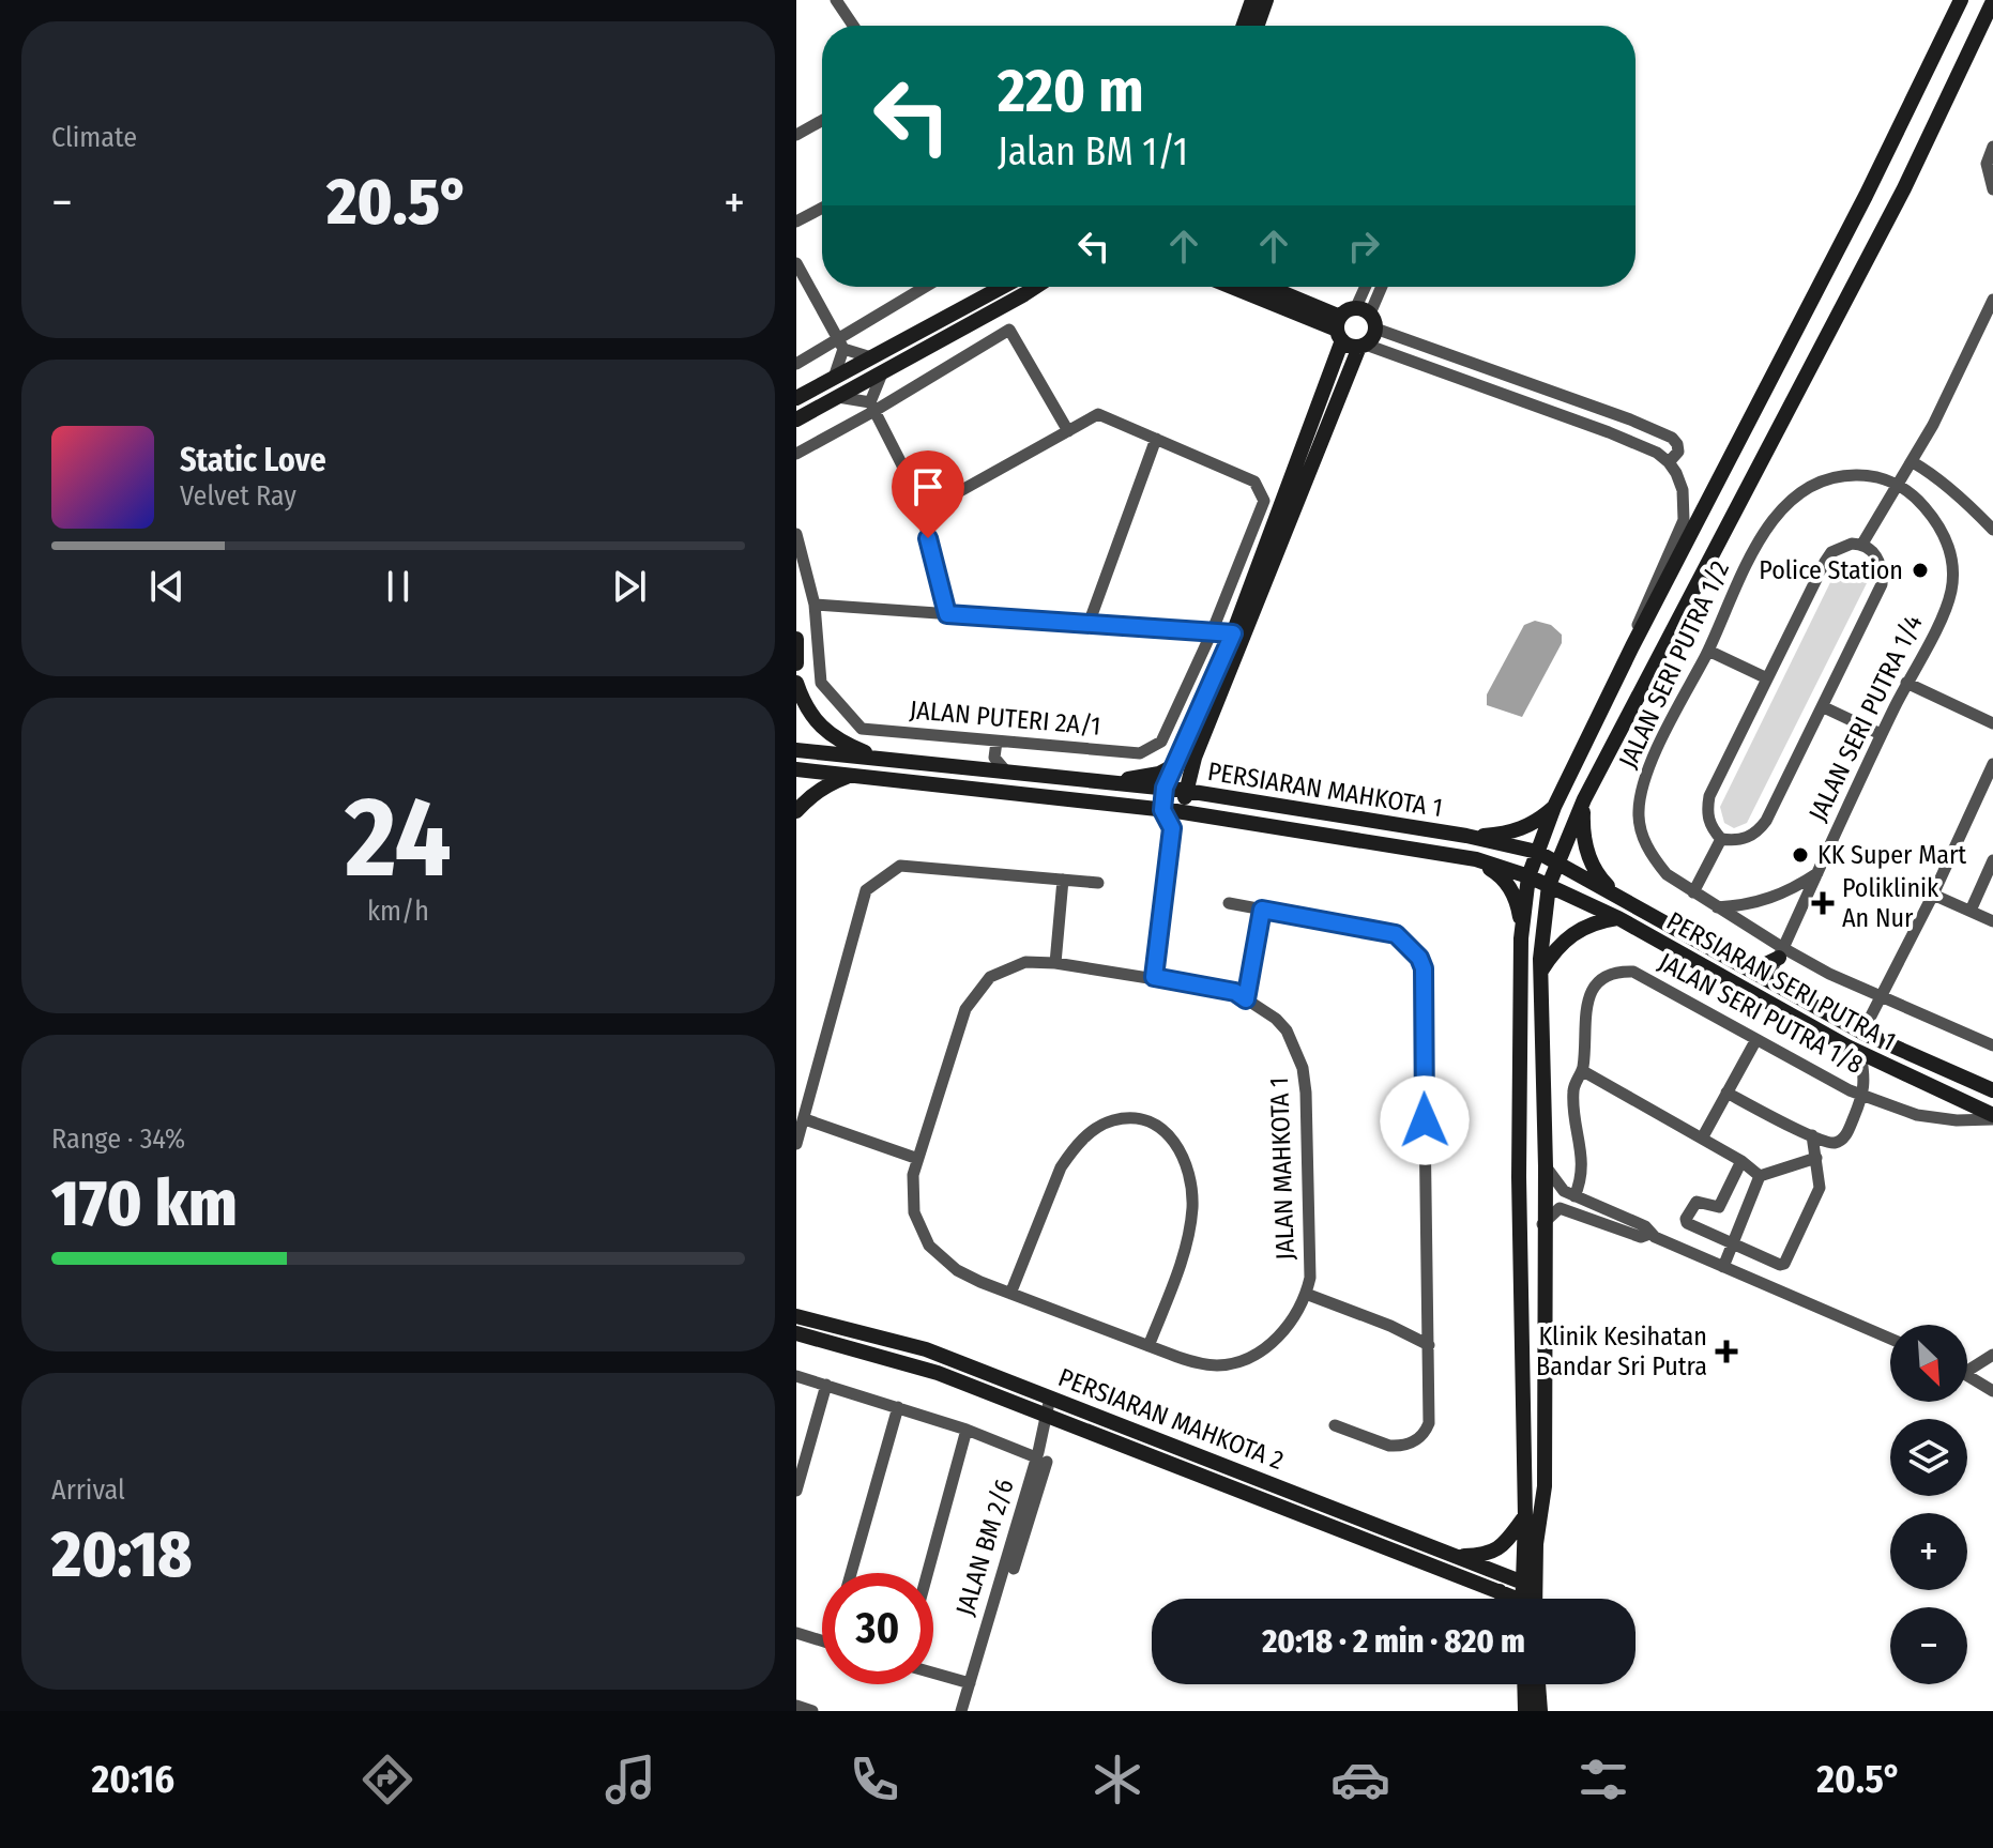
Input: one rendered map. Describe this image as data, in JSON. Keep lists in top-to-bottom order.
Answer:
{
  "streets": {
    "main road": ["PERSIARAN MAHKOTA 1", "PERSIARAN SERI PUTRA 1", "PERSIARAN MAHKOTA 2"],
    "street": [
      "JALAN SERI PUTRA 1/2",
      "JALAN PUTERI 2A/1",
      "JALAN SERI PUTRA 1/4",
      "JALAN SERI PUTRA 1/8",
      "JALAN MAHKOTA 1",
      "JALAN BM 2/6"
    ]
  },
  "crossings": [
    ["JALAN SERI PUTRA 1/2", "JALAN SERI PUTRA 1/4"],
    ["JALAN SERI PUTRA 1/4", "PERSIARAN SERI PUTRA 1"],
    ["PERSIARAN MAHKOTA 1", "PERSIARAN SERI PUTRA 1"],
    ["PERSIARAN SERI PUTRA 1", "JALAN SERI PUTRA 1/8"],
    ["PERSIARAN MAHKOTA 2", "JALAN BM 2/6"]
  ],
  "places": {
    "other": ["Police Station", "KK Super Mart"],
    "health": ["Poliklinik An Nur", "Klinik Kesihatan Bandar Sri Putra"]
  },
  "north": "bottom right",
  "page": {
    "tile": [
      "Climate",
      ["24", "km/h"],
      ["Range · 34%", "170 km"],
      ["Arrival", "20:18"]
    ],
    "turn": ["220 m", "Jalan BM 1/1"],
    "heat": ["−", "20.5°", "+"],
    "song": ["Static Love", "Velvet Ray"],
    "map_buttons": ["+", "−"],
    "limit": "30",
    "trip": "20:18 · 2 min · 820 m",
    "tabs": ["20:16", "20.5°"]
  }
}
